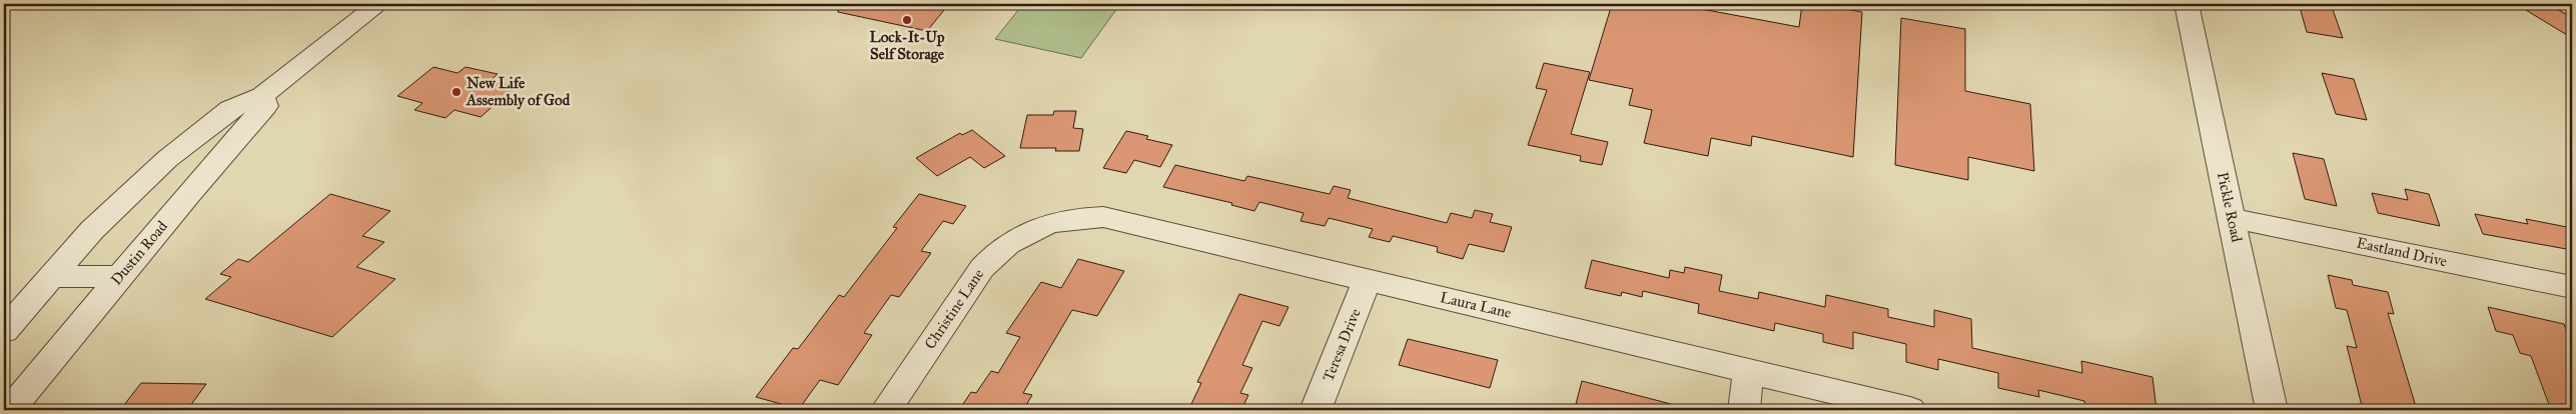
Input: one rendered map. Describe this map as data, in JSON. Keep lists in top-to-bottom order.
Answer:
{
  "streets": {
    "street": [
      "Pickle Road",
      "Eastland Drive",
      "Dustin Road",
      "Laura Lane",
      "Christine Lane",
      "Teresa Drive"
    ]
  },
  "crossings": [
    ["Pickle Road", "Eastland Drive"],
    ["Laura Lane", "Christine Lane"],
    ["Laura Lane", "Teresa Drive"]
  ],
  "places": ["Lock-It-Up Self Storage", "New Life Assembly of God"]
}
